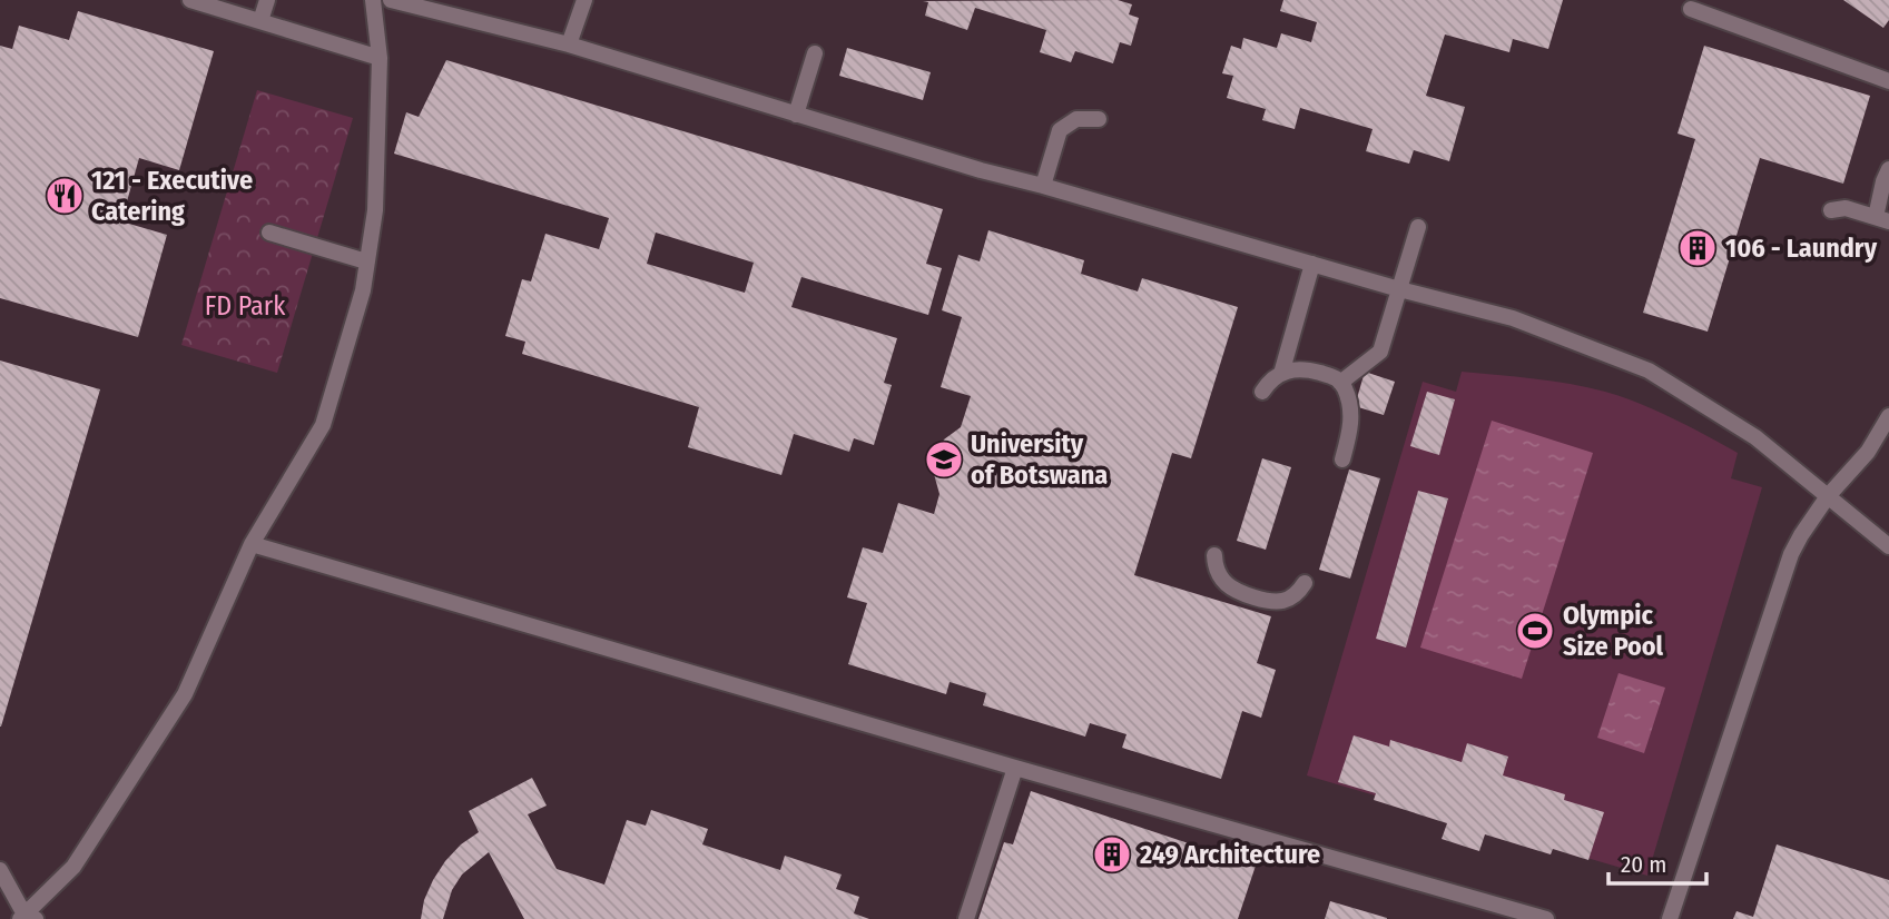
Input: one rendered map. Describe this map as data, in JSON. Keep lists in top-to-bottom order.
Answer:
{
  "parks": ["FD Park"],
  "places": {
    "restaurant": ["121 - Executive Catering"],
    "building": ["106 - Laundry", "249 Architecture"],
    "school or university": ["University of Botswana"],
    "sports": ["Olympic Size Pool"]
  },
  "scale_bar": "20 m"
}
